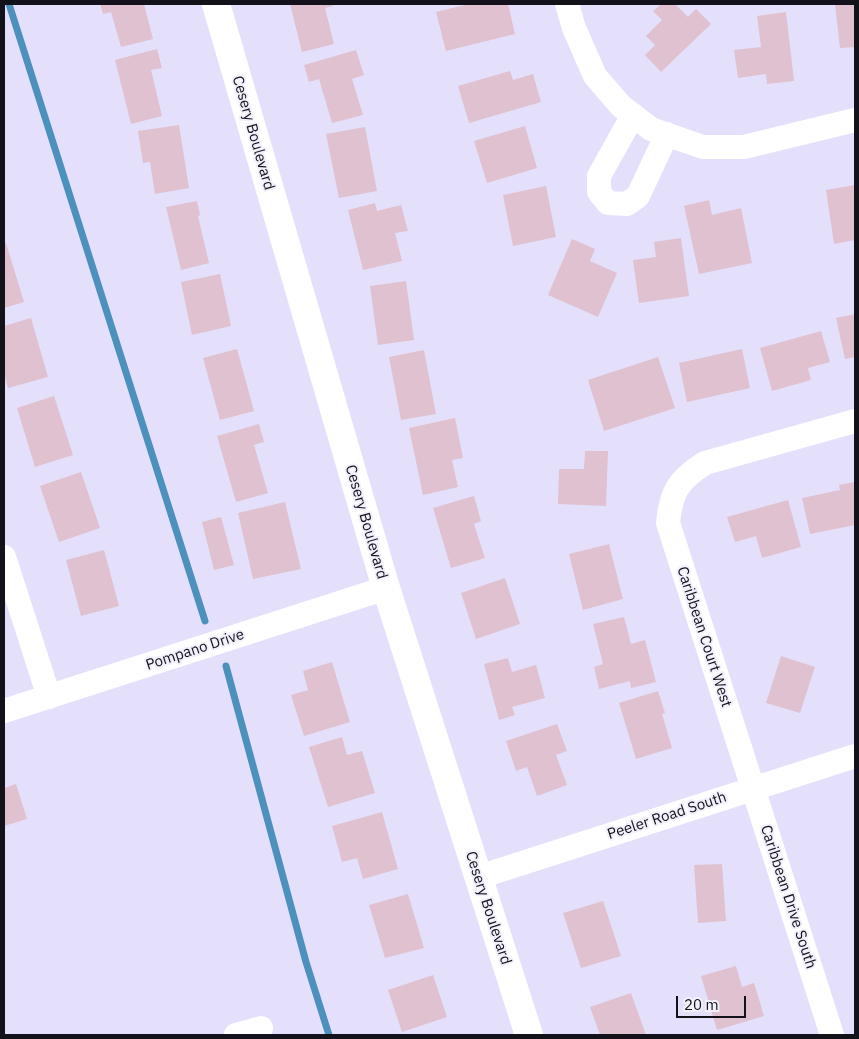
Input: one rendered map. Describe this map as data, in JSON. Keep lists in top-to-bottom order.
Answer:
{
  "streets": {
    "main road": ["Cesery Boulevard"],
    "street": [
      "Caribbean Court West",
      "Pompano Drive",
      "Peeler Road South",
      "Caribbean Drive South"
    ]
  },
  "crossings": [
    ["Cesery Boulevard", "Pompano Drive"],
    ["Cesery Boulevard", "Peeler Road South"],
    ["Caribbean Court West", "Peeler Road South"],
    ["Caribbean Court West", "Caribbean Drive South"],
    ["Peeler Road South", "Caribbean Drive South"]
  ],
  "scale_bar": "20 m"
}
